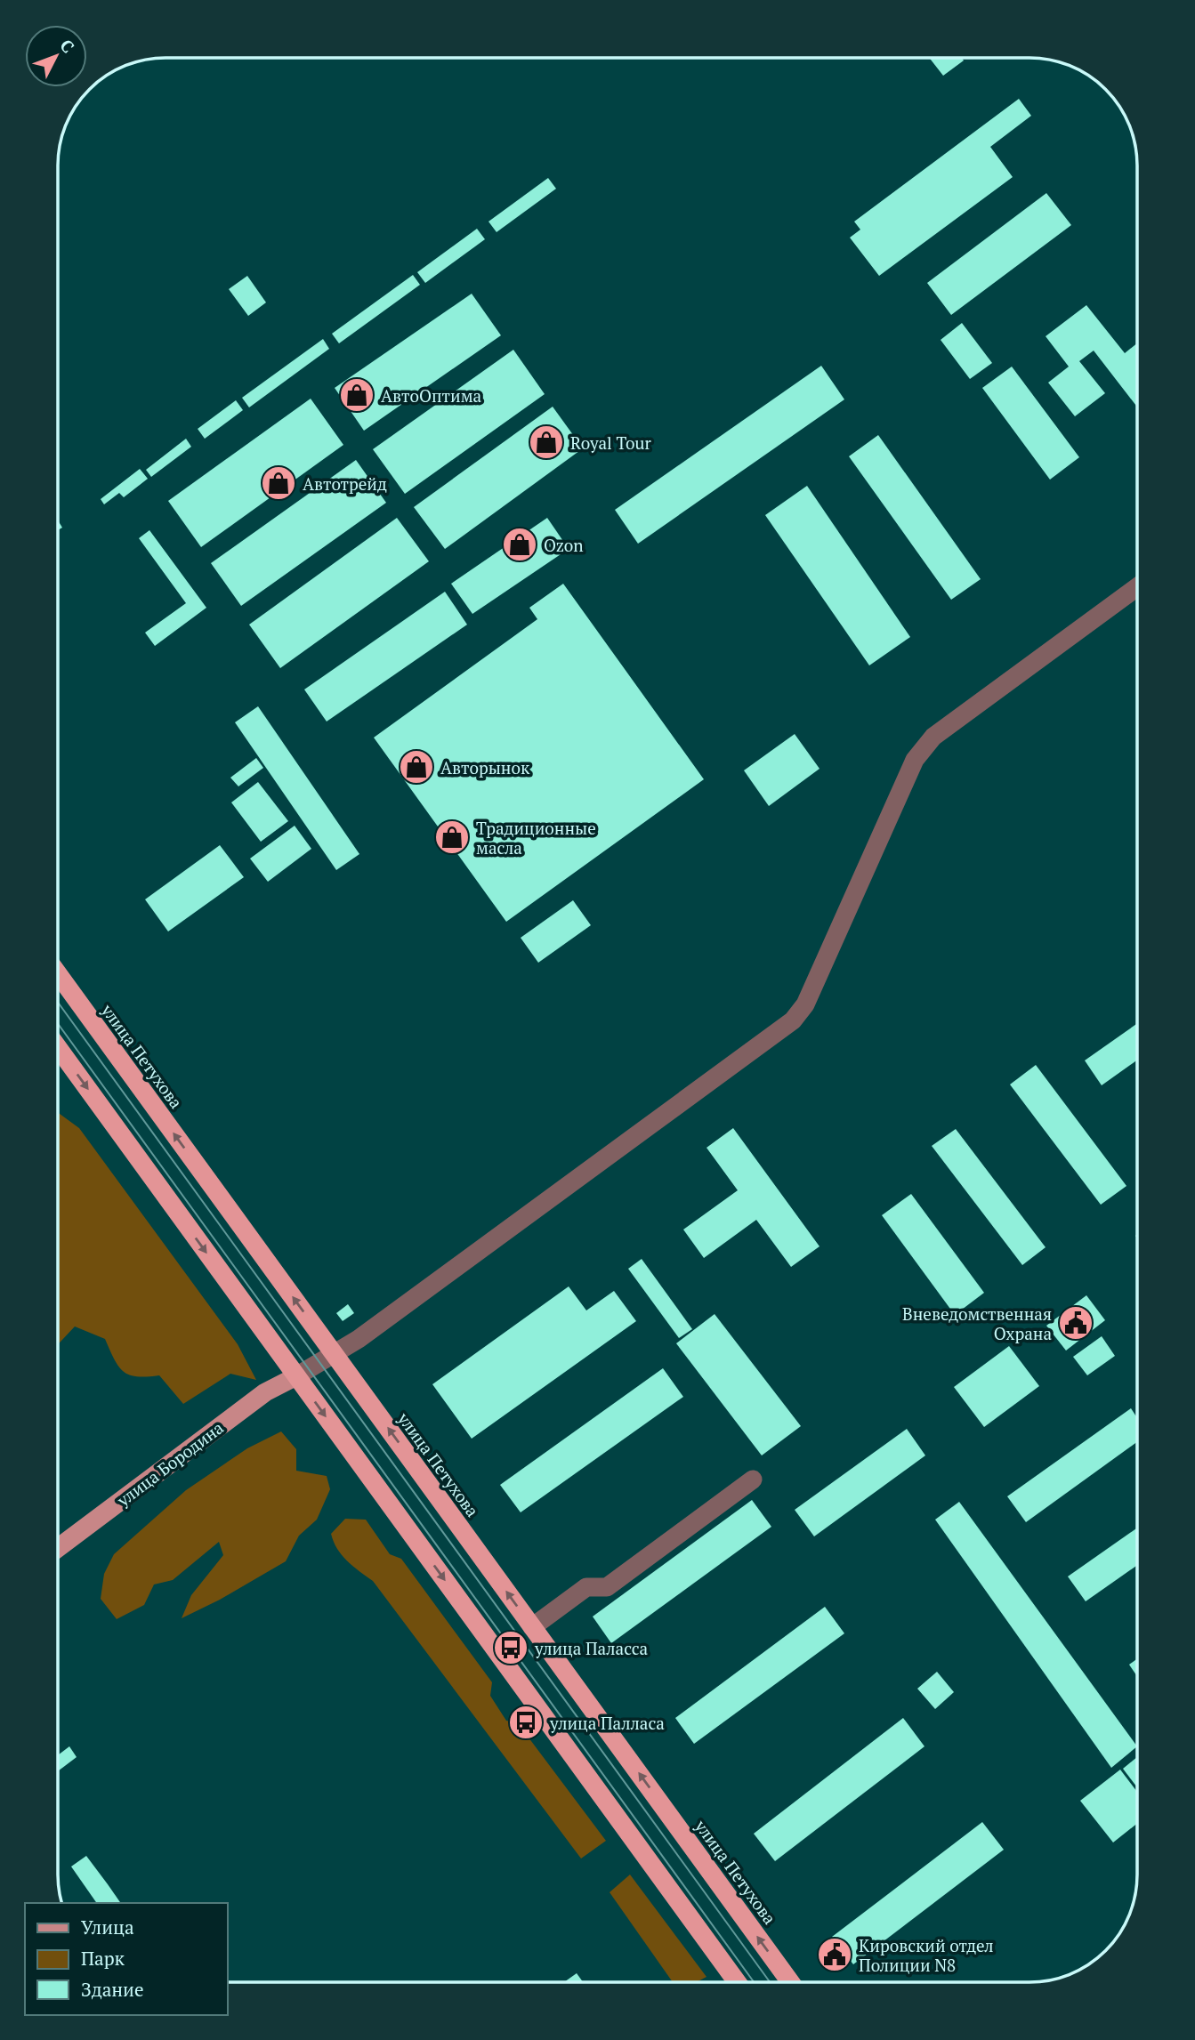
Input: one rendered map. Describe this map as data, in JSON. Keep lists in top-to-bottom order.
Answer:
{
  "streets": {
    "highway": ["улица Петухова"],
    "main road": ["улица Бородина"]
  },
  "places": {
    "shop": [
      "АвтоОптима",
      "Royal Tour",
      "Автотрейд",
      "Ozon",
      "Авторынок",
      "Традиционные масла"
    ],
    "public building": ["Вневедомственная Охрана", "Кировский отдел Полиции N8"],
    "bus stop": ["улица Паласса", "улица Палласа"]
  },
  "legend": ["Улица", "Парк", "Здание"],
  "north": "top right"
}
